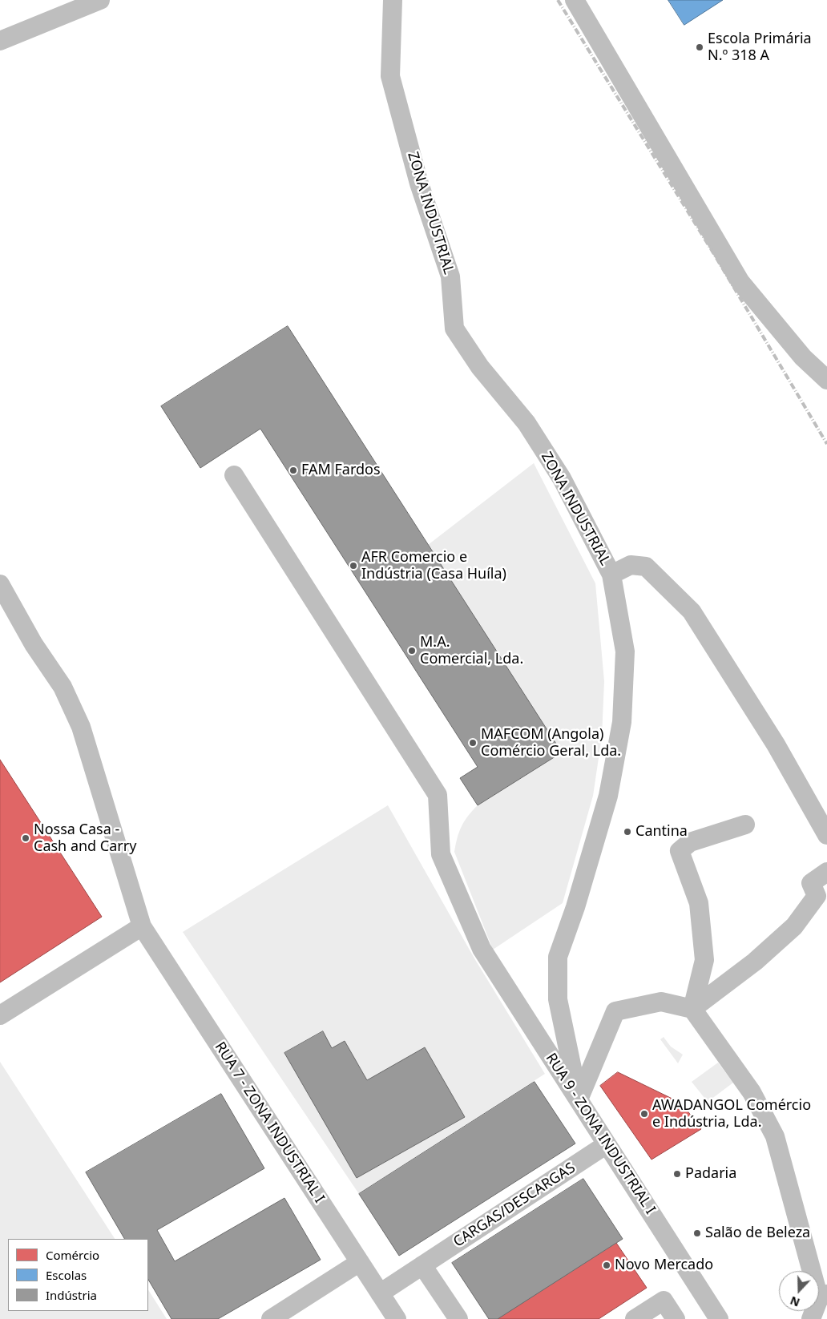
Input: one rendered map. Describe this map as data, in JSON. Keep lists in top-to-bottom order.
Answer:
{
  "streets": {
    "street": [
      "ZONA INDUSTRIAL",
      "RUA 7 - ZONA INDUSTRIAL I",
      "RUA 9 - ZONA INDUSTRIAL I",
      "CARGAS/DESCARGAS"
    ]
  },
  "crossings": [
    ["ZONA INDUSTRIAL", "RUA 9 - ZONA INDUSTRIAL I"],
    ["RUA 7 - ZONA INDUSTRIAL I", "CARGAS/DESCARGAS"],
    ["RUA 9 - ZONA INDUSTRIAL I", "CARGAS/DESCARGAS"]
  ],
  "places": [
    "Escola Primária N.º 318 A",
    "FAM Fardos",
    "AFR Comercio e Indústria (Casa Huíla)",
    "M.A. Comercial, Lda.",
    "MAFCOM (Angola) Comércio Geral, Lda.",
    "Cantina",
    "Nossa Casa - Cash and Carry",
    "AWADANGOL Comércio e Indústria, Lda.",
    "Padaria",
    "Salão de Beleza",
    "Novo Mercado"
  ],
  "legend": ["Comércio", "Escolas", "Indústria"],
  "north": "bottom"
}
